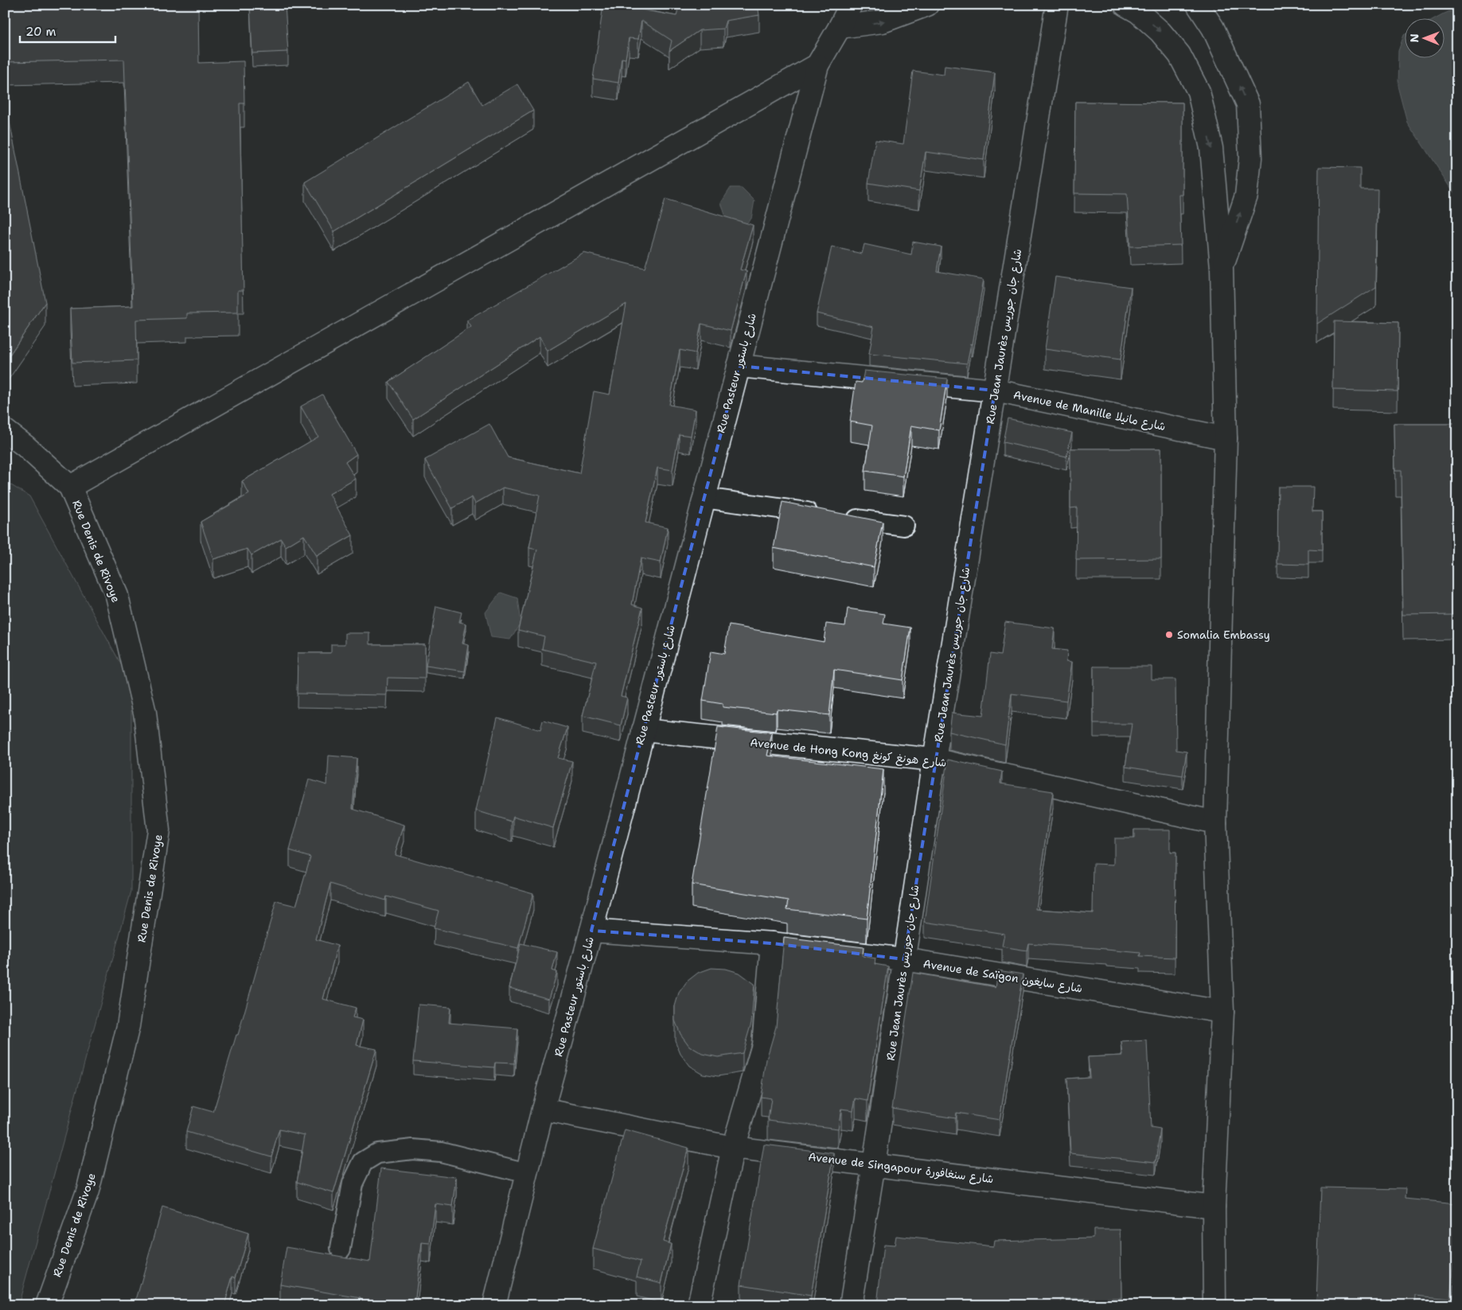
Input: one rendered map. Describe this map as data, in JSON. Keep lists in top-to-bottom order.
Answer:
{
  "streets": {
    "street": [
      "Rue Jean Jaurès شارع جان جوريس",
      "Rue Pasteur شارع باستور",
      "Avenue de Manille شارع مانيلا",
      "Rue Denis de Rivoye",
      "Avenue de Hong Kong شارع هونغ كونغ",
      "Avenue de Saïgon شارع سايغون",
      "Avenue de Singapour شارع سنغافورة"
    ]
  },
  "crossings": [
    ["Rue Jean Jaurès شارع جان جوريس", "Avenue de Manille شارع مانيلا"],
    ["Rue Jean Jaurès شارع جان جوريس", "Avenue de Hong Kong شارع هونغ كونغ"],
    ["Rue Jean Jaurès شارع جان جوريس", "Avenue de Saïgon شارع سايغون"],
    ["Rue Jean Jaurès شارع جان جوريس", "Avenue de Singapour شارع سنغافورة"],
    ["Rue Pasteur شارع باستور", "Avenue de Manille شارع مانيلا"],
    ["Rue Pasteur شارع باستور", "Avenue de Hong Kong شارع هونغ كونغ"],
    ["Rue Pasteur شارع باستور", "Avenue de Saïgon شارع سايغون"],
    ["Rue Pasteur شارع باستور", "Avenue de Singapour شارع سنغافورة"]
  ],
  "places": ["Somalia Embassy"],
  "scale_bar": "20 m",
  "north": "left"
}
